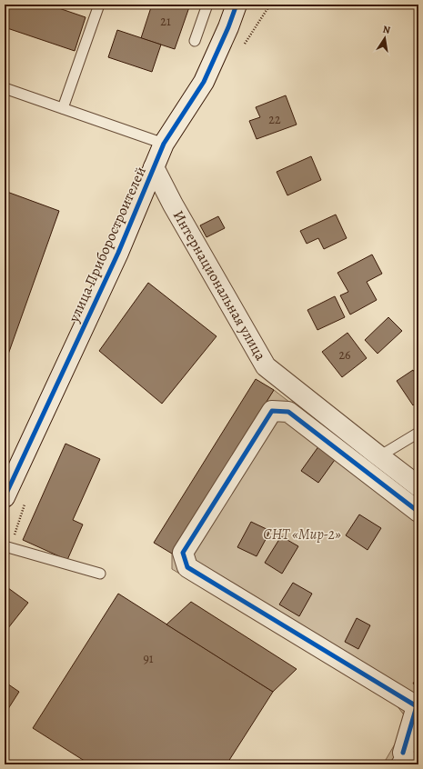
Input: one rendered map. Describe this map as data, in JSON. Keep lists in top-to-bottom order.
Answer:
{
  "streets": {
    "street": ["улица Приборостроителей", "Интернациональная улица"]
  },
  "crossings": [
    ["улица Приборостроителей", "Интернациональная улица"]
  ],
  "parks": ["СНТ «Мир-2»"],
  "house_numbers": [
    "21",
    "22",
    "26",
    "91"
  ],
  "north": "top"
}
